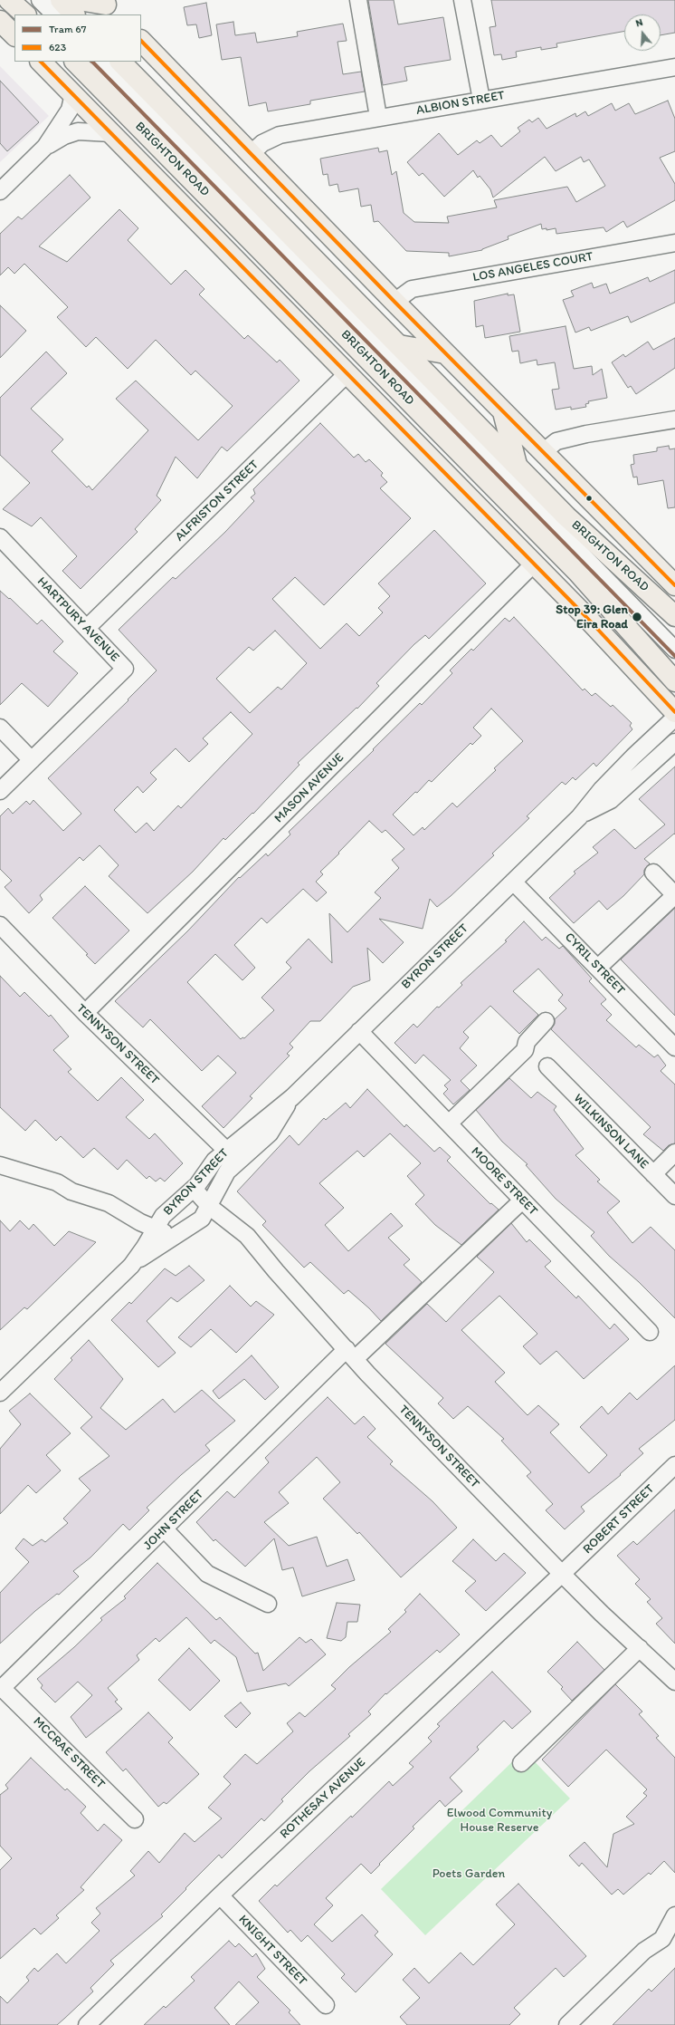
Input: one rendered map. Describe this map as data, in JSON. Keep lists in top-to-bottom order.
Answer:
{
  "streets": {
    "main road": ["BRIGHTON ROAD"],
    "street": [
      "ALBION STREET",
      "LOS ANGELES COURT",
      "ALFRISTON STREET",
      "HARTPURY AVENUE",
      "MASON AVENUE",
      "BYRON STREET",
      "CYRIL STREET",
      "TENNYSON STREET",
      "WILKINSON LANE",
      "MOORE STREET",
      "ROBERT STREET",
      "JOHN STREET",
      "MCCRAE STREET",
      "ROTHESAY AVENUE",
      "KNIGHT STREET"
    ]
  },
  "crossings": [
    ["ALBION STREET", "BRIGHTON ROAD"],
    ["BRIGHTON ROAD", "LOS ANGELES COURT"],
    ["BRIGHTON ROAD", "ALFRISTON STREET"],
    ["BRIGHTON ROAD", "MASON AVENUE"],
    ["ALFRISTON STREET", "HARTPURY AVENUE"],
    ["MASON AVENUE", "TENNYSON STREET"],
    ["BYRON STREET", "CYRIL STREET"],
    ["BYRON STREET", "TENNYSON STREET"],
    ["BYRON STREET", "MOORE STREET"],
    ["TENNYSON STREET", "ROBERT STREET"],
    ["TENNYSON STREET", "JOHN STREET"],
    ["TENNYSON STREET", "ROTHESAY AVENUE"],
    ["MOORE STREET", "JOHN STREET"],
    ["ROBERT STREET", "ROTHESAY AVENUE"],
    ["JOHN STREET", "MCCRAE STREET"],
    ["ROTHESAY AVENUE", "KNIGHT STREET"]
  ],
  "parks": ["Elwood Community House Reserve", "Poets Garden"],
  "places": ["Stop 39: Glen Eira Road"],
  "lines": ["transit line 623", "tram line 67"],
  "legend": ["Tram 67", "623"],
  "north": "top"
}
